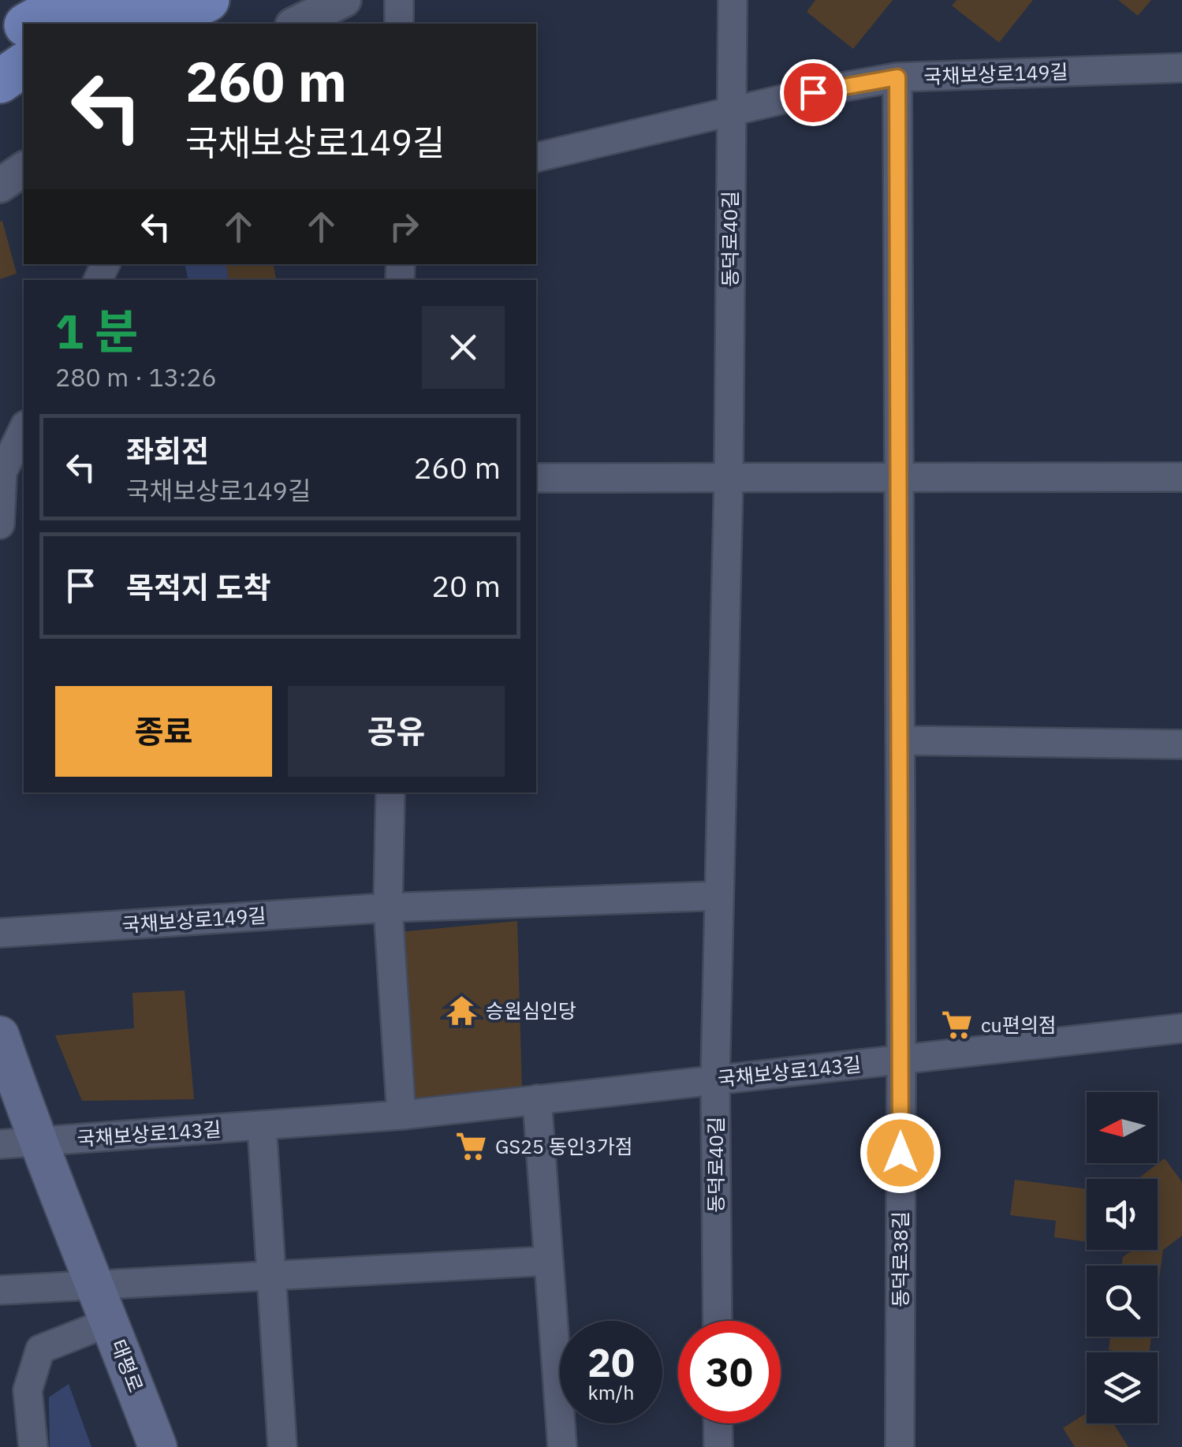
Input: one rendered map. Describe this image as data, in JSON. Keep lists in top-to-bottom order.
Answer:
{
  "streets": {
    "main road": ["태평로"],
    "street": [
      "국채보상로149길",
      "동덕로40길",
      "국채보상로143길",
      "동덕로38길"
    ]
  },
  "crossings": [
    ["국채보상로149길", "동덕로40길"],
    ["국채보상로149길", "동덕로38길"],
    ["동덕로40길", "국채보상로143길"],
    ["국채보상로143길", "동덕로38길"],
    ["국채보상로143길", "태평로"]
  ],
  "places": {
    "temple": ["승원심인당"],
    "supermarket": ["cu편의점", "GS25 동인3가점"]
  },
  "north": "left",
  "page": {
    "turn": ["260 m", "국채보상로149길"],
    "heading": ["1 분", "280 m · 13:26"],
    "list": [
      {
        "name": "좌회전",
        "note": "국채보상로149길",
        "value": "260 m"
      },
      {
        "name": "목적지 도착",
        "value": "20 m"
      }
    ],
    "buttons": ["종료", "공유"],
    "speed": "20 km/h",
    "limit": "30"
  }
}
